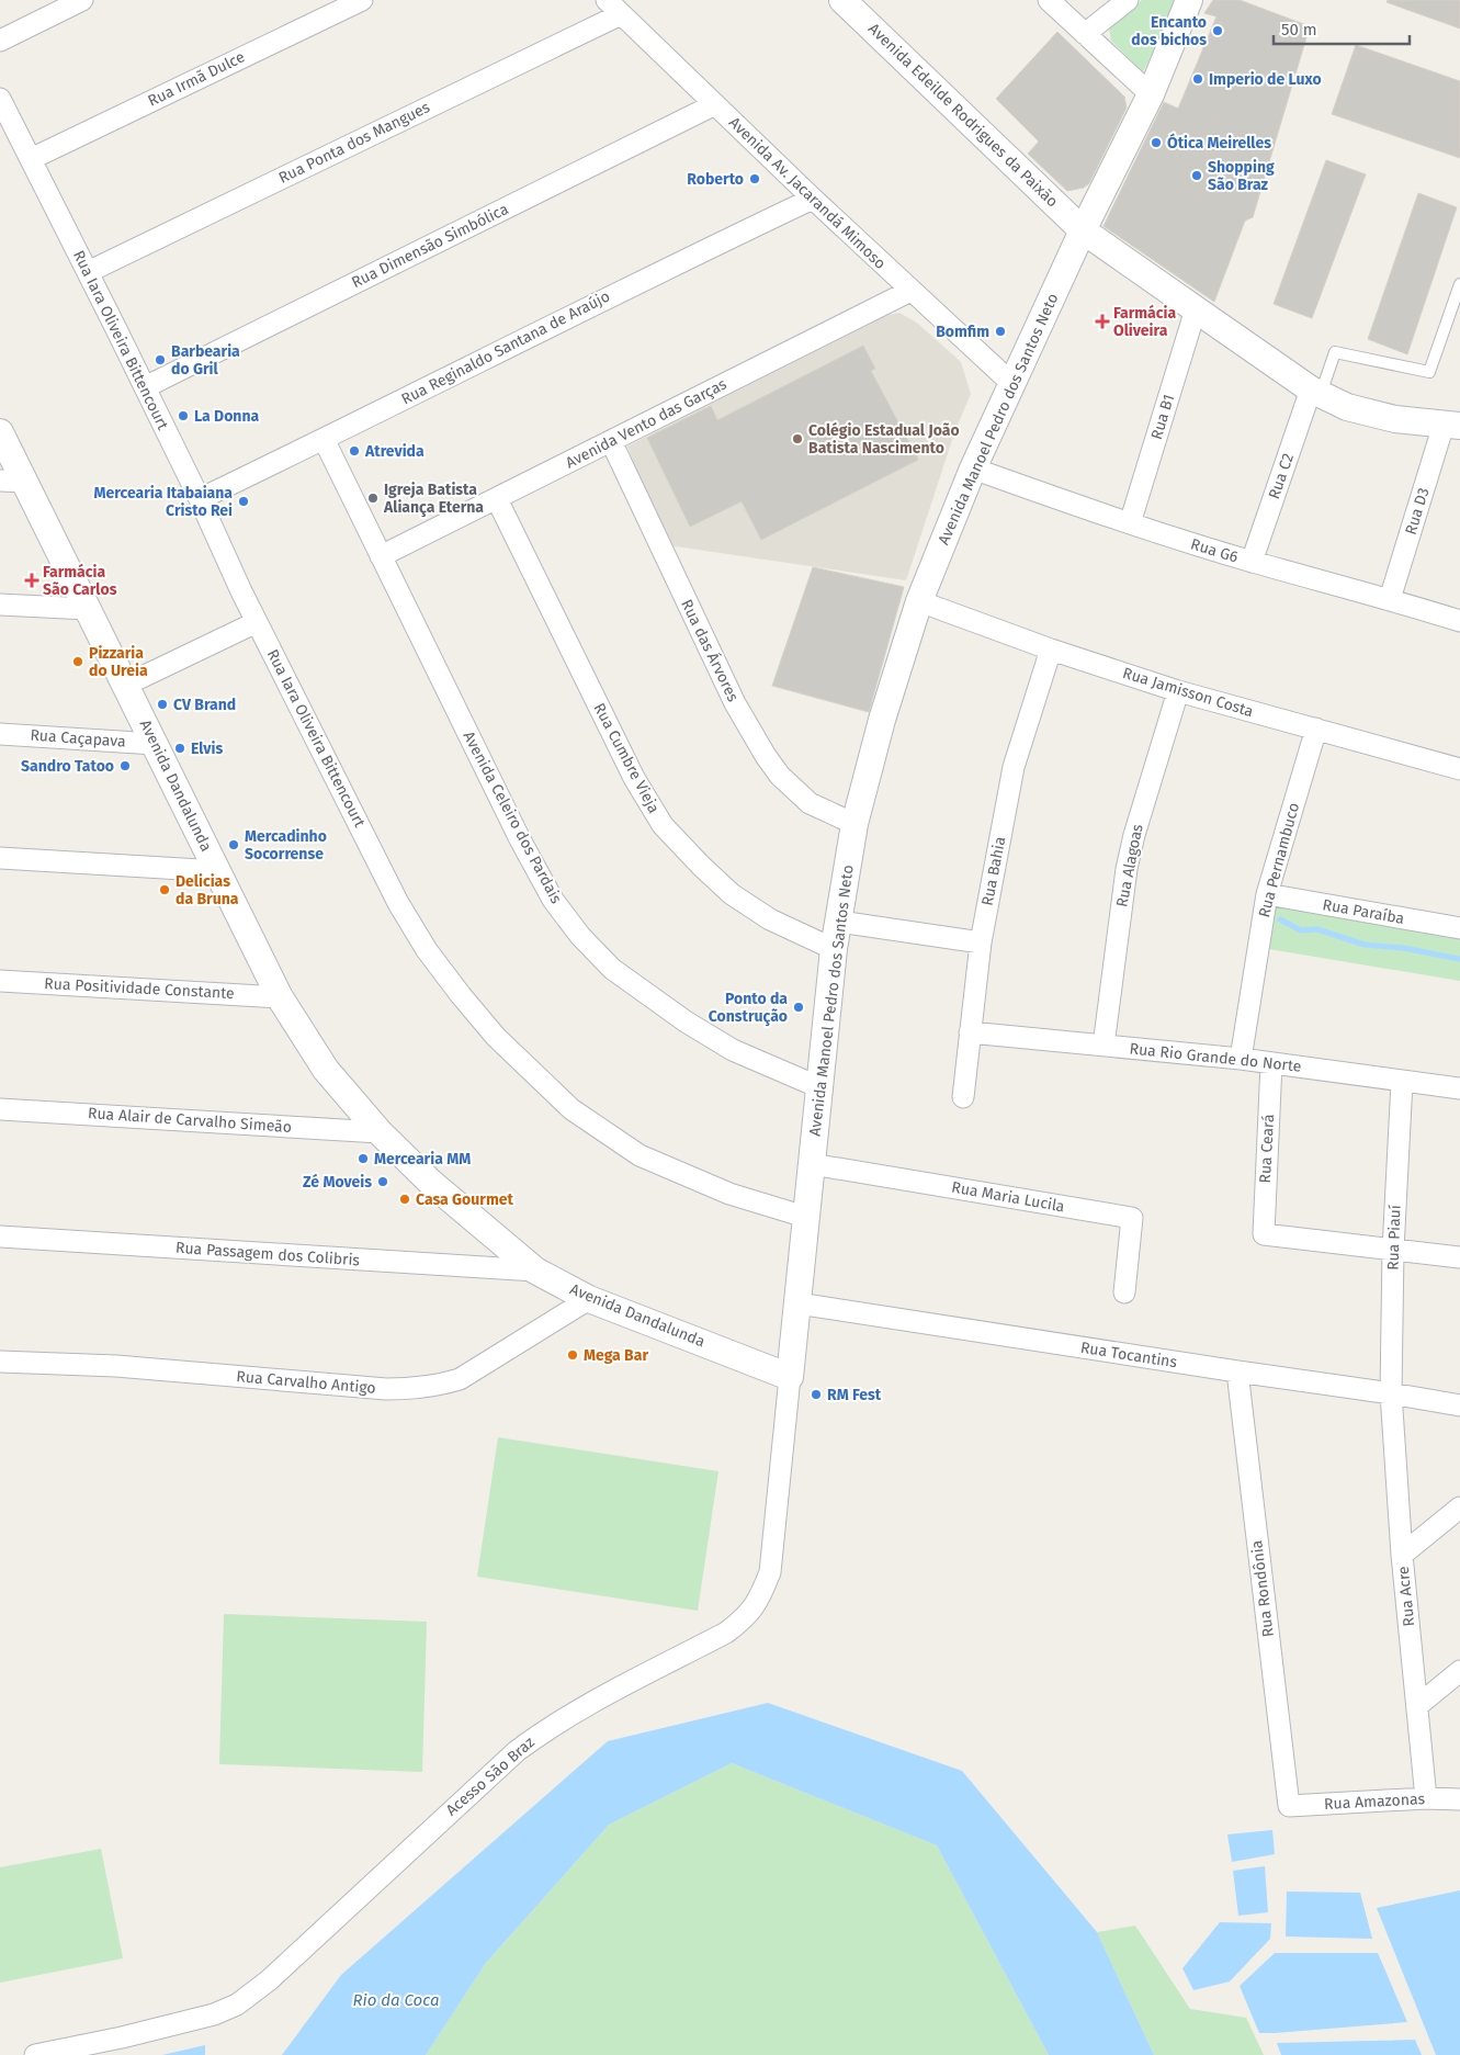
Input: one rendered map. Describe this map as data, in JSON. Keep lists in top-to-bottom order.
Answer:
{
  "streets": {
    "street": [
      "Rua Irmã Dulce",
      "Avenida Edeilde Rodrigues da Paixão",
      "Rua Ponta dos Mangues",
      "Avenida Av. Jacarandá Mimoso",
      "Rua Dimensão Simbólica",
      "Rua Iara Oliveira Bittencourt",
      "Rua Reginaldo Santana de Araújo",
      "Rua B1",
      "Avenida Manoel Pedro dos Santos Neto",
      "Avenida Vento das Garças",
      "Rua C2",
      "Rua D3",
      "Rua G6",
      "Rua das Árvores",
      "Rua Jamisson Costa",
      "Rua Caçapava",
      "Rua Cumbre Vieja",
      "Avenida Dandalunda",
      "Avenida Celeiro dos Pardais",
      "Rua Pernambuco",
      "Rua Alagoas",
      "Rua Bahia",
      "Rua Paraíba",
      "Rua Positividade Constante",
      "Rua Rio Grande do Norte",
      "Rua Alair de Carvalho Simeão",
      "Rua Ceará",
      "Rua Maria Lucila",
      "Rua Piauí",
      "Rua Passagem dos Colibris",
      "Rua Tocantins",
      "Rua Carvalho Antigo",
      "Rua Rondônia",
      "Rua Acre",
      "Acesso São Braz",
      "Rua Amazonas"
    ]
  },
  "crossings": [
    ["Rua Irmã Dulce", "Rua Iara Oliveira Bittencourt"],
    ["Avenida Edeilde Rodrigues da Paixão", "Rua B1"],
    ["Avenida Edeilde Rodrigues da Paixão", "Avenida Manoel Pedro dos Santos Neto"],
    ["Avenida Edeilde Rodrigues da Paixão", "Rua C2"],
    ["Avenida Edeilde Rodrigues da Paixão", "Rua D3"],
    ["Rua Ponta dos Mangues", "Avenida Av. Jacarandá Mimoso"],
    ["Rua Ponta dos Mangues", "Rua Iara Oliveira Bittencourt"],
    ["Avenida Av. Jacarandá Mimoso", "Rua Dimensão Simbólica"],
    ["Avenida Av. Jacarandá Mimoso", "Rua Reginaldo Santana de Araújo"],
    ["Avenida Av. Jacarandá Mimoso", "Avenida Manoel Pedro dos Santos Neto"],
    ["Avenida Av. Jacarandá Mimoso", "Avenida Vento das Garças"],
    ["Rua Dimensão Simbólica", "Rua Iara Oliveira Bittencourt"],
    ["Rua Iara Oliveira Bittencourt", "Rua Reginaldo Santana de Araújo"],
    ["Rua Iara Oliveira Bittencourt", "Avenida Manoel Pedro dos Santos Neto"],
    ["Rua Reginaldo Santana de Araújo", "Avenida Celeiro dos Pardais"],
    ["Rua B1", "Rua G6"],
    ["Avenida Manoel Pedro dos Santos Neto", "Rua G6"],
    ["Avenida Manoel Pedro dos Santos Neto", "Rua das Árvores"],
    ["Avenida Manoel Pedro dos Santos Neto", "Rua Jamisson Costa"],
    ["Avenida Manoel Pedro dos Santos Neto", "Rua Cumbre Vieja"],
    ["Avenida Manoel Pedro dos Santos Neto", "Avenida Dandalunda"],
    ["Avenida Manoel Pedro dos Santos Neto", "Avenida Celeiro dos Pardais"],
    ["Avenida Manoel Pedro dos Santos Neto", "Rua Maria Lucila"],
    ["Avenida Manoel Pedro dos Santos Neto", "Rua Tocantins"],
    ["Avenida Manoel Pedro dos Santos Neto", "Acesso São Braz"],
    ["Avenida Vento das Garças", "Rua das Árvores"],
    ["Avenida Vento das Garças", "Rua Cumbre Vieja"],
    ["Avenida Vento das Garças", "Avenida Celeiro dos Pardais"],
    ["Rua C2", "Rua G6"],
    ["Rua D3", "Rua G6"],
    ["Rua Jamisson Costa", "Rua Pernambuco"],
    ["Rua Jamisson Costa", "Rua Alagoas"],
    ["Rua Jamisson Costa", "Rua Bahia"],
    ["Rua Caçapava", "Avenida Dandalunda"],
    ["Avenida Dandalunda", "Rua Positividade Constante"],
    ["Avenida Dandalunda", "Rua Alair de Carvalho Simeão"],
    ["Avenida Dandalunda", "Rua Passagem dos Colibris"],
    ["Avenida Dandalunda", "Rua Carvalho Antigo"],
    ["Avenida Dandalunda", "Acesso São Braz"],
    ["Rua Pernambuco", "Rua Paraíba"],
    ["Rua Pernambuco", "Rua Rio Grande do Norte"],
    ["Rua Alagoas", "Rua Rio Grande do Norte"],
    ["Rua Bahia", "Rua Rio Grande do Norte"],
    ["Rua Rio Grande do Norte", "Rua Ceará"],
    ["Rua Rio Grande do Norte", "Rua Piauí"],
    ["Rua Ceará", "Rua Piauí"],
    ["Rua Piauí", "Rua Tocantins"],
    ["Rua Piauí", "Rua Acre"],
    ["Rua Tocantins", "Rua Rondônia"],
    ["Rua Tocantins", "Rua Acre"],
    ["Rua Rondônia", "Rua Amazonas"],
    ["Rua Acre", "Rua Amazonas"]
  ],
  "water": ["Rio da Coca"],
  "places": {
    "other": [
      "Encanto dos bichos",
      "Imperio de Luxo",
      "Ótica Meirelles",
      "Shopping São Braz",
      "Roberto",
      "Bomfim",
      "Barbearia do Gril",
      "La Donna",
      "Colégio Estadual João Batista Nascimento",
      "Atrevida",
      "Igreja Batista Aliança Eterna",
      "Mercearia Itabaiana Cristo Rei",
      "Pizzaria do Ureia",
      "CV Brand",
      "Elvis",
      "Sandro Tatoo",
      "Mercadinho Socorrense",
      "Delicias da Bruna",
      "Ponto da Construção",
      "Mercearia MM",
      "Zé Moveis",
      "Casa Gourmet",
      "Mega Bar",
      "RM Fest"
    ],
    "health": ["Farmácia Oliveira", "Farmácia São Carlos"]
  },
  "scale_bar": "50 m"
}
